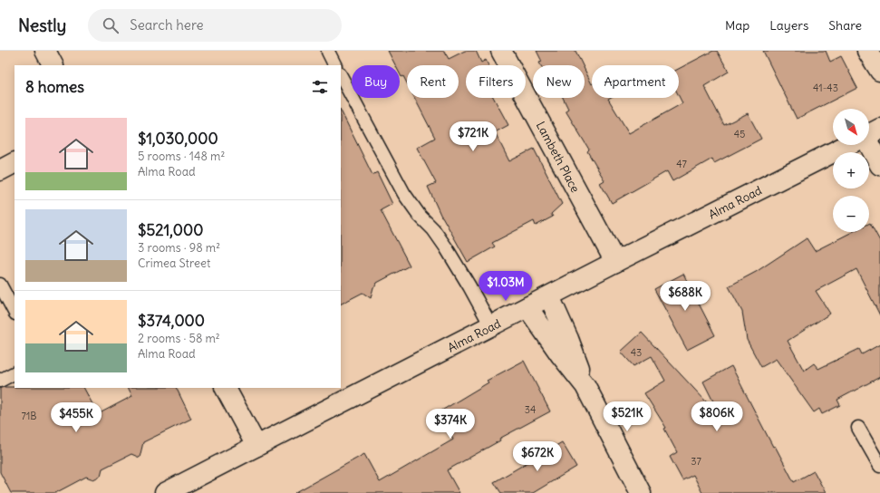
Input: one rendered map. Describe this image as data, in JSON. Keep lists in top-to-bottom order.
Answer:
{
  "streets": {
    "street": ["Lambeth Place", "Alma Road"]
  },
  "crossings": [
    ["Lambeth Place", "Alma Road"]
  ],
  "house_numbers": [
    "41-43",
    "45",
    "47",
    "43",
    "34",
    "71B",
    "37"
  ],
  "north": "bottom right",
  "page": {
    "header": "Nestly",
    "search": "Search here",
    "nav": ["Map", "Layers", "Share"],
    "chip": [
      "Buy",
      "Rent",
      "Filters",
      "New",
      "Apartment"
    ],
    "heading": "8 homes",
    "map_buttons": ["+", "−"],
    "list": [
      {
        "name": "$1,030,000",
        "note": "5 rooms · 148 m² · Alma Road"
      },
      {
        "name": "$521,000",
        "note": "3 rooms · 98 m² · Crimea Street"
      },
      {
        "name": "$374,000",
        "note": "2 rooms · 58 m² · Alma Road"
      }
    ],
    "price": [
      "$721K",
      "$1.03M",
      "$688K",
      "$521K",
      "$806K",
      "$455K",
      "$374K",
      "$672K"
    ]
  }
}
